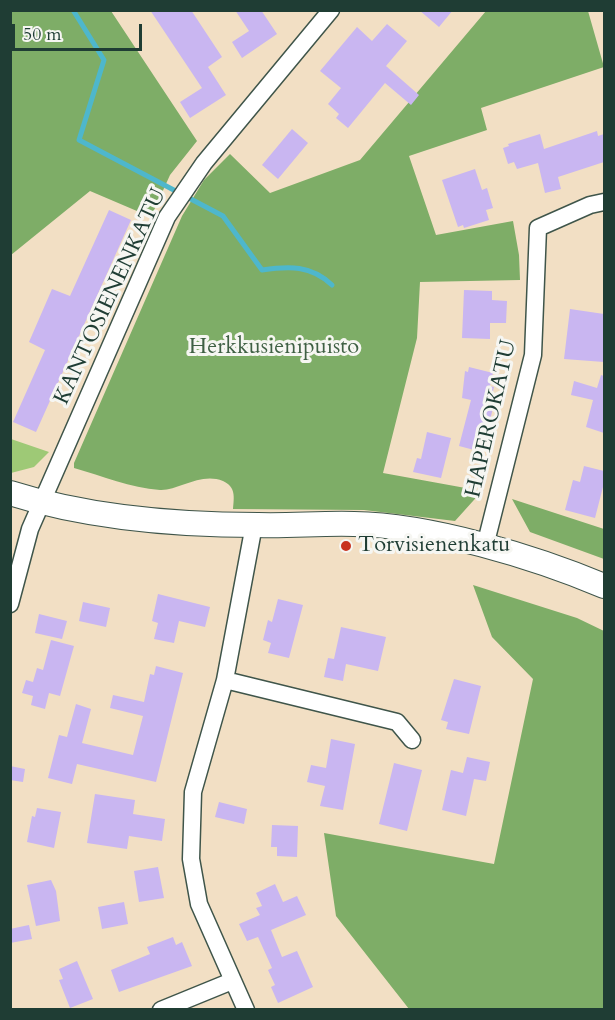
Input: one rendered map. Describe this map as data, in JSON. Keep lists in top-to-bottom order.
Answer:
{
  "streets": {
    "street": ["KANTOSIENENKATU", "HAPEROKATU"]
  },
  "parks": ["Herkkusienipuisto"],
  "places": ["Torvisienenkatu"],
  "scale_bar": "50 m"
}
